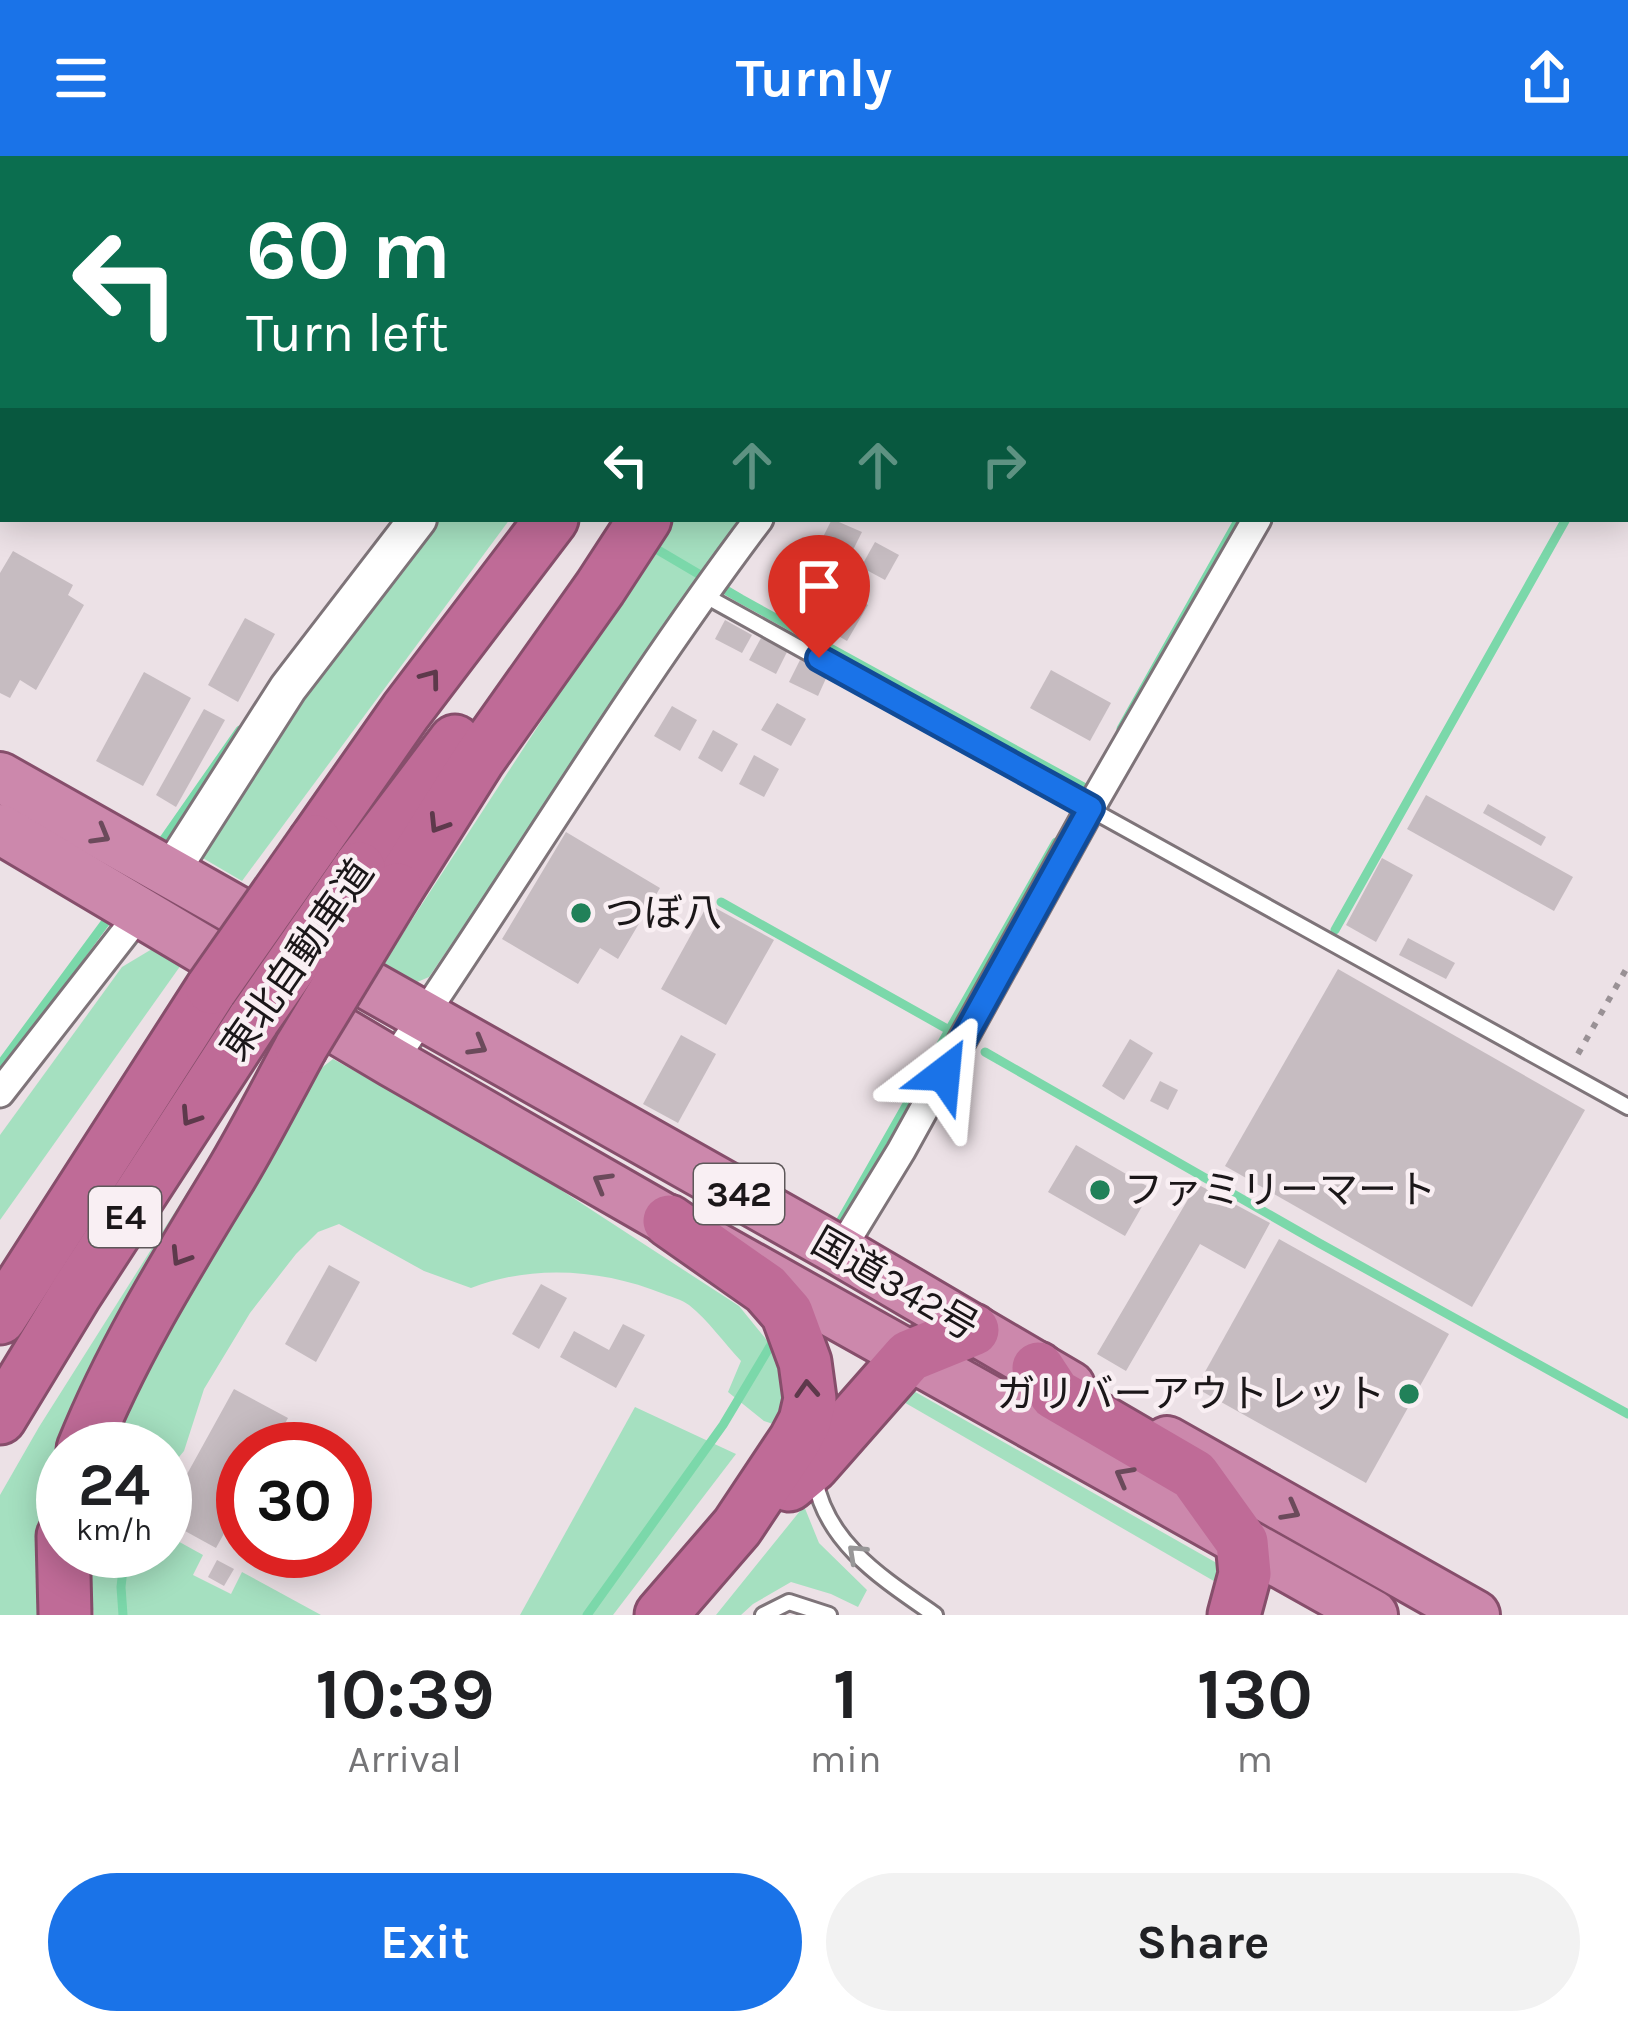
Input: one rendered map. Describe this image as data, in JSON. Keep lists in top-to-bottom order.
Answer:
{
  "streets": {
    "highway": [
      "東北自動車道",
      "342",
      "E4",
      "国道342号"
    ]
  },
  "crossings": [
    ["東北自動車道", "E4"]
  ],
  "places": ["つぼ八", "ファミリーマート", "ガリバーアウトレット"],
  "page": {
    "header": "Turnly",
    "turn": ["60 m", "Turn left"],
    "speed": "24 km/h",
    "limit": "30",
    "eta": [
      "10:39",
      "Arrival",
      "1",
      "min",
      "130",
      "m"
    ],
    "buttons": ["Exit", "Share"]
  }
}
